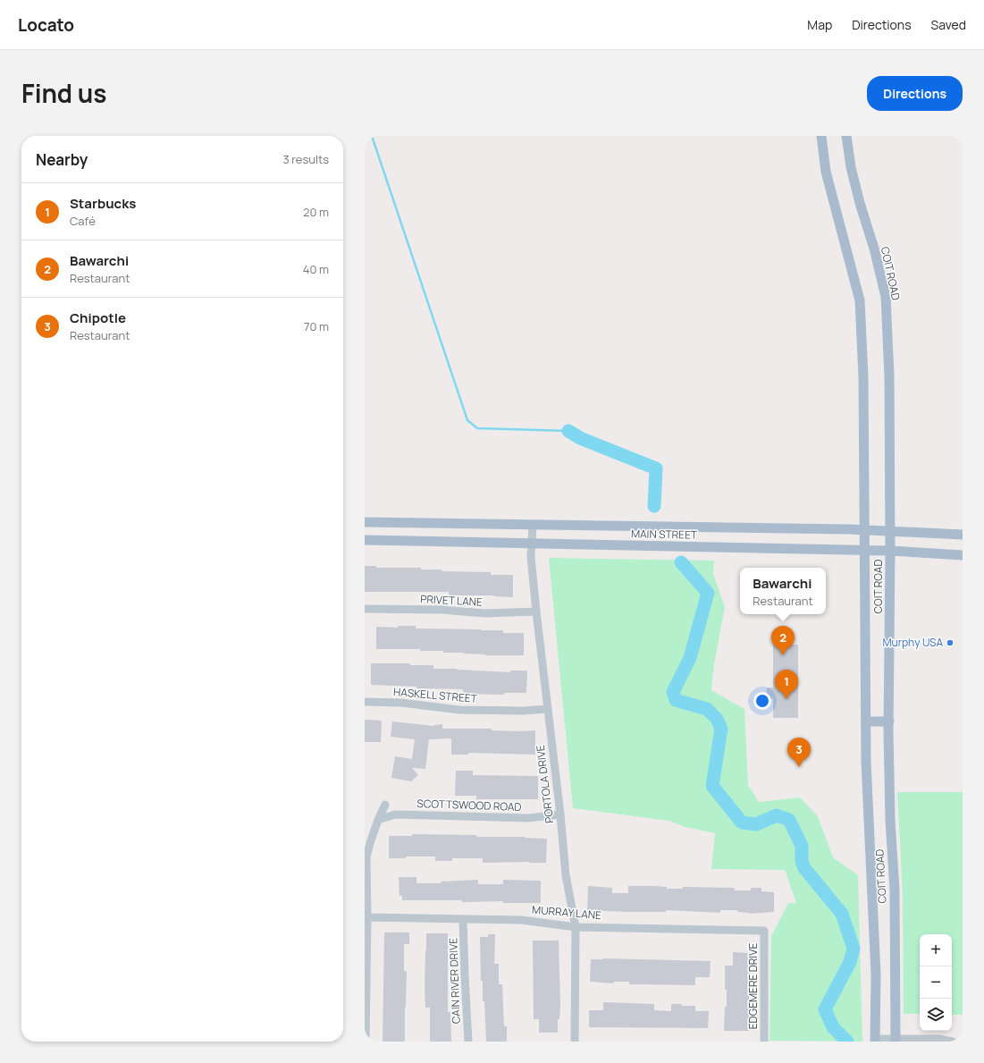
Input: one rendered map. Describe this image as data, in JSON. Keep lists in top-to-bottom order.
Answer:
{
  "streets": {
    "main road": ["COIT ROAD", "MAIN STREET"],
    "street": [
      "PRIVET LANE",
      "HASKELL STREET",
      "PORTOLA DRIVE",
      "SCOTTSWOOD ROAD",
      "MURRAY LANE",
      "CAIN RIVER DRIVE",
      "EDGEMERE DRIVE"
    ]
  },
  "crossings": [
    ["COIT ROAD", "MAIN STREET"],
    ["MAIN STREET", "PORTOLA DRIVE"],
    ["PRIVET LANE", "PORTOLA DRIVE"],
    ["HASKELL STREET", "PORTOLA DRIVE"],
    ["PORTOLA DRIVE", "SCOTTSWOOD ROAD"],
    ["PORTOLA DRIVE", "MURRAY LANE"],
    ["MURRAY LANE", "CAIN RIVER DRIVE"],
    ["MURRAY LANE", "EDGEMERE DRIVE"]
  ],
  "places": ["Murphy USA"],
  "page": {
    "header": "Locato",
    "nav": ["Map", "Directions", "Saved"],
    "title": "Find us",
    "buttons": "Directions",
    "heading": ["Nearby", "3 results"],
    "list": [
      {
        "mark": "1",
        "name": "Starbucks",
        "note": "Café",
        "value": "20 m"
      },
      {
        "mark": "2",
        "name": "Bawarchi",
        "note": "Restaurant",
        "value": "40 m"
      },
      {
        "mark": "3",
        "name": "Chipotle",
        "note": "Restaurant",
        "value": "70 m"
      }
    ],
    "popup": ["Bawarchi", "Restaurant"],
    "pins": ["2", "1", "3"],
    "map_buttons": ["+", "−"]
  }
}
